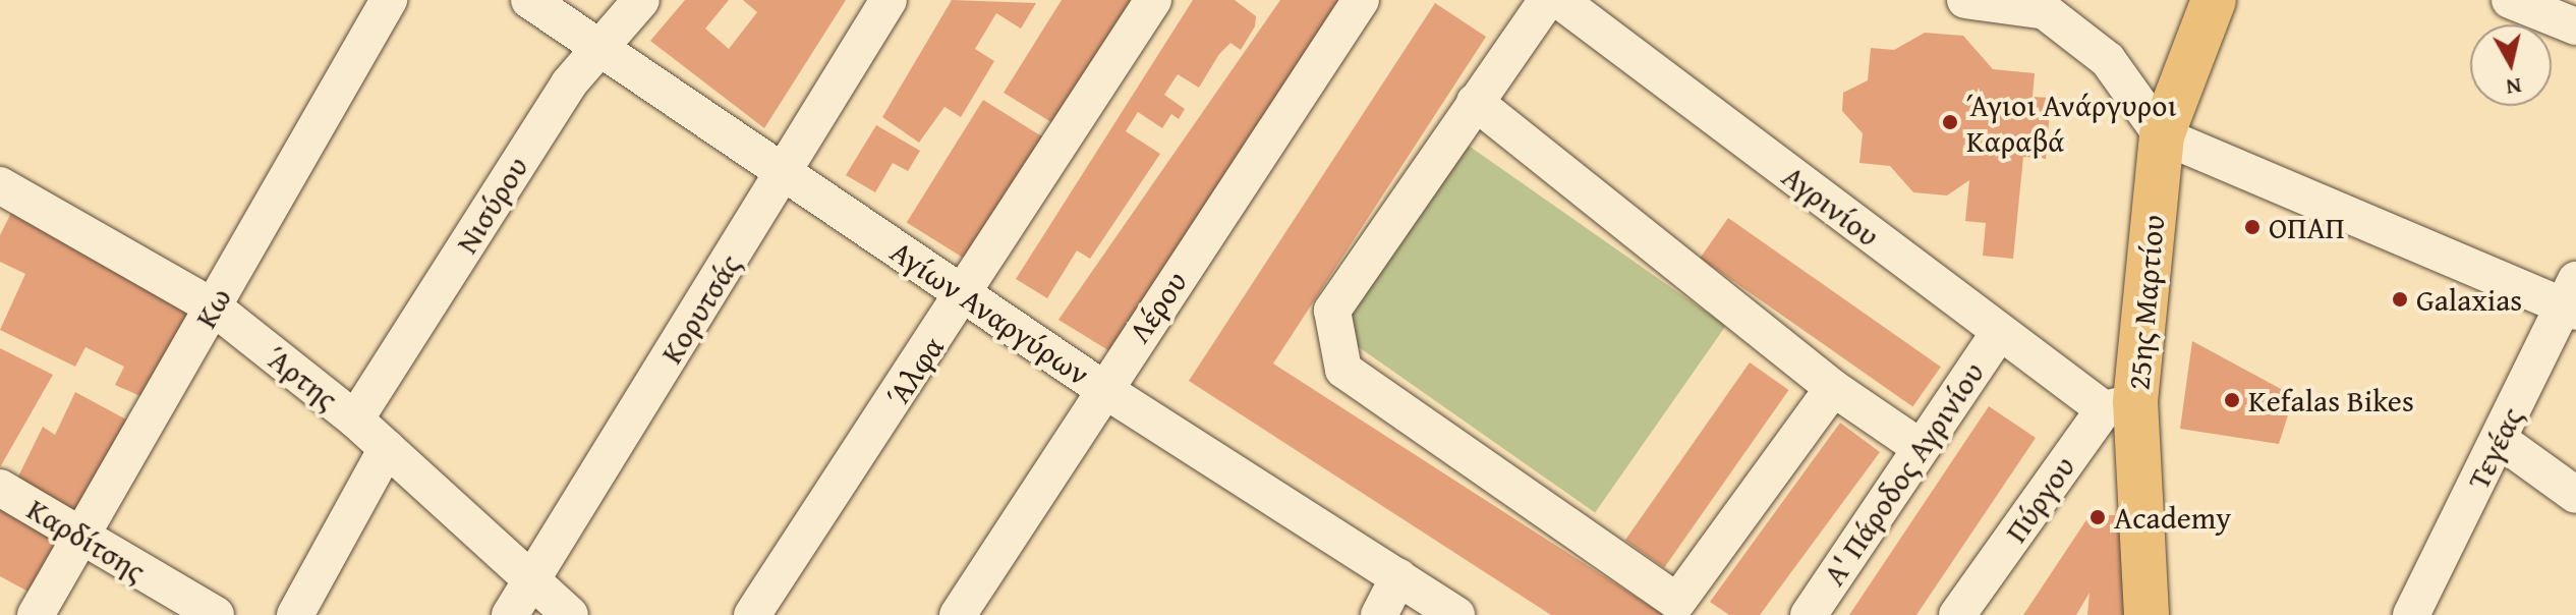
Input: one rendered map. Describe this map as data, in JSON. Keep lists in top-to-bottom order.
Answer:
{
  "streets": {
    "main road": ["25ης Μαρτίου"],
    "street": [
      "Νισύρου",
      "Αγρινίου",
      "Λέρου",
      "Κω",
      "Κορυτσάς",
      "Αγίων Αναργύρων",
      "Άλφα",
      "Άρτης",
      "Τεγέας",
      "Α' Πάροδος Αγρινίου",
      "Πύργου",
      "Καρδίτσης"
    ]
  },
  "crossings": [
    ["Νισύρου", "Αγίων Αναργύρων"],
    ["Νισύρου", "Άρτης"],
    ["Αγρινίου", "25ης Μαρτίου"],
    ["Αγρινίου", "Α' Πάροδος Αγρινίου"],
    ["Αγρινίου", "Πύργου"],
    ["25ης Μαρτίου", "Πύργου"],
    ["Λέρου", "Αγίων Αναργύρων"],
    ["Κω", "Άρτης"],
    ["Κω", "Καρδίτσης"],
    ["Κορυτσάς", "Αγίων Αναργύρων"],
    ["Κορυτσάς", "Άρτης"],
    ["Αγίων Αναργύρων", "Άλφα"]
  ],
  "places": [
    "Άγιοι Ανάργυροι Καραβά",
    "ΟΠΑΠ",
    "Galaxias",
    "Kefalas Bikes",
    "Academy"
  ],
  "north": "bottom"
}
